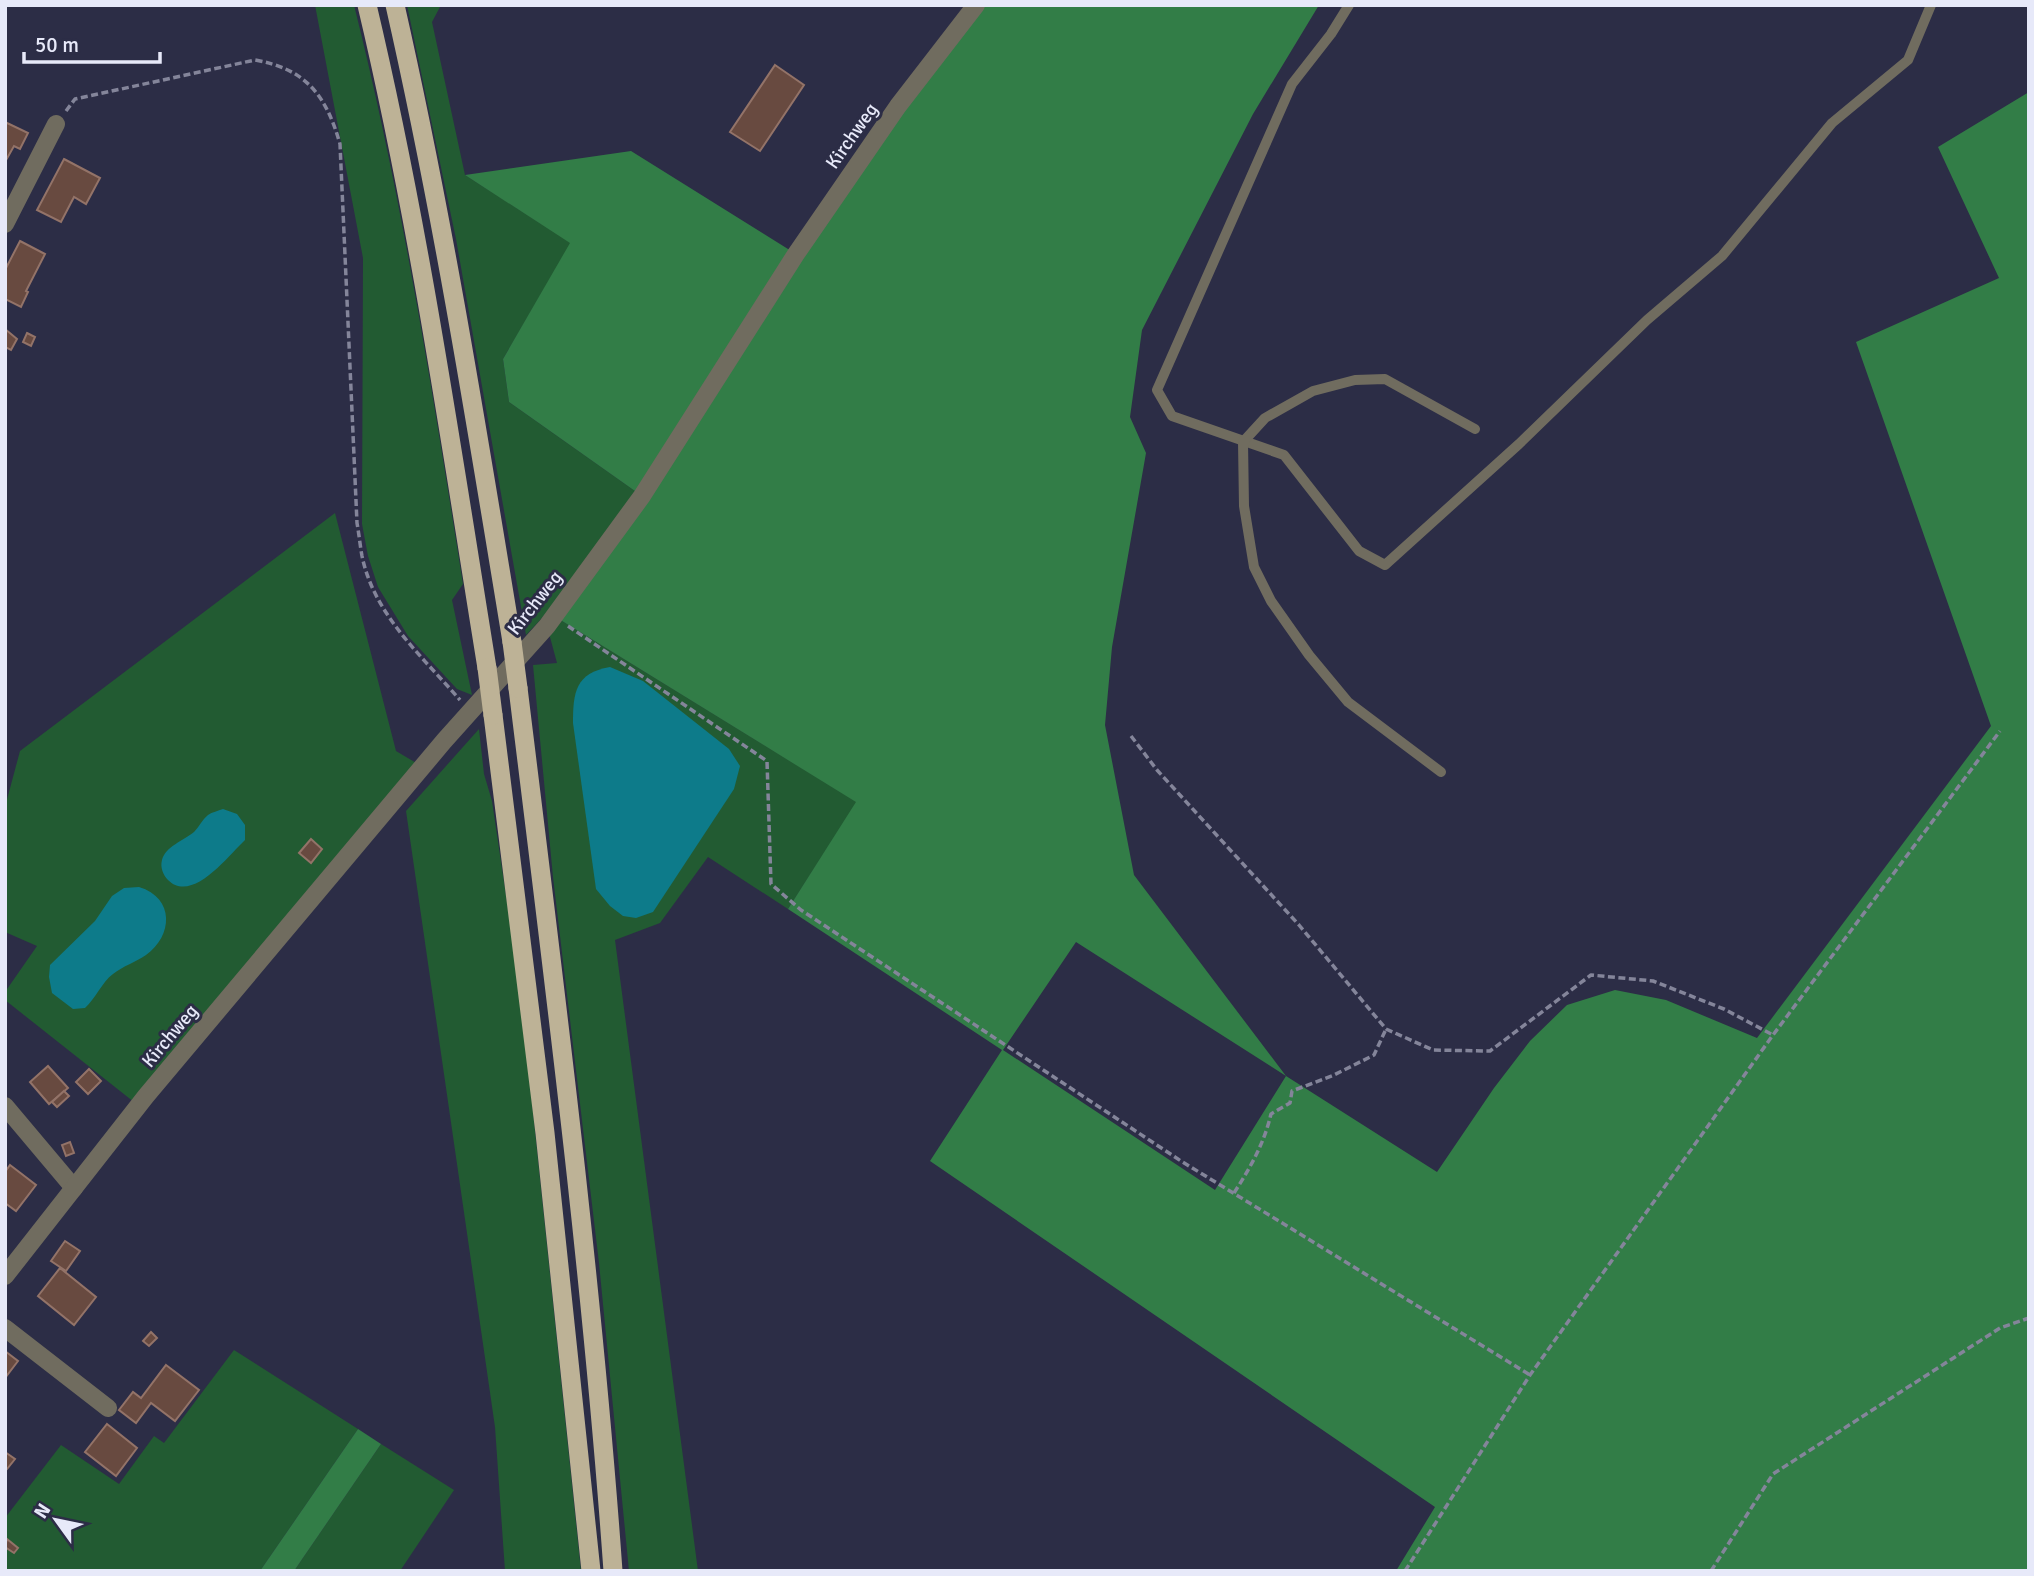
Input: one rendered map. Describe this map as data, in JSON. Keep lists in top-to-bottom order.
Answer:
{
  "streets": {
    "street": ["Kirchweg"]
  },
  "scale_bar": "50 m",
  "north": "top left"
}
